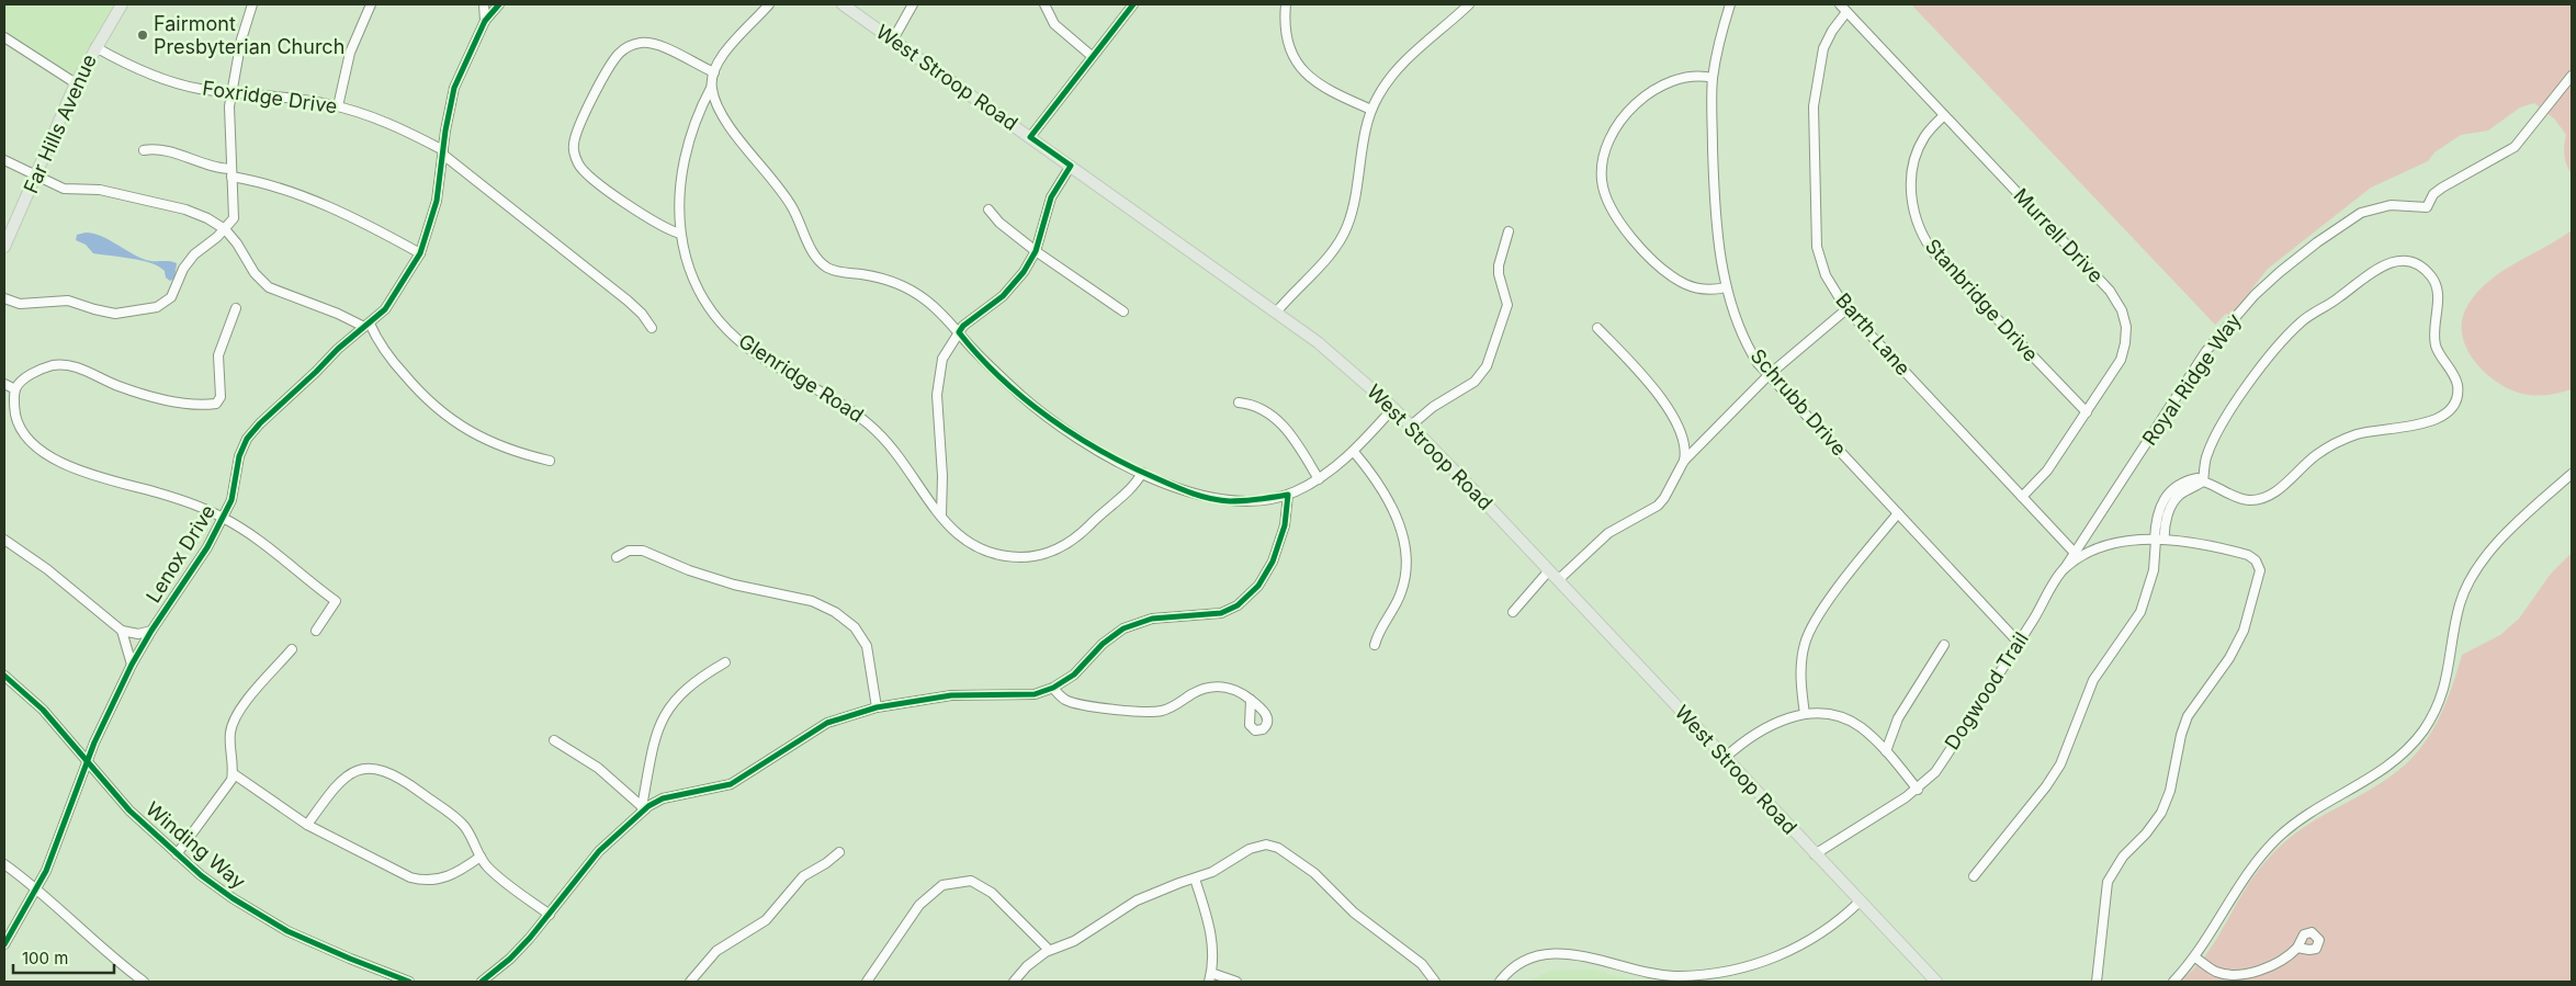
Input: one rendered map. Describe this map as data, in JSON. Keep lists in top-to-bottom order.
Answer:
{
  "streets": {
    "main road": ["West Stroop Road", "Far Hills Avenue"],
    "street": [
      "Foxridge Drive",
      "Murrell Drive",
      "Stanbridge Drive",
      "Barth Lane",
      "Glenridge Road",
      "Royal Ridge Way",
      "Schrubb Drive",
      "Lenox Drive",
      "Dogwood Trail",
      "Winding Way"
    ]
  },
  "crossings": [
    ["West Stroop Road", "Dogwood Trail"],
    ["Foxridge Drive", "Far Hills Avenue"],
    ["Foxridge Drive", "Lenox Drive"],
    ["Murrell Drive", "Stanbridge Drive"],
    ["Murrell Drive", "Barth Lane"],
    ["Barth Lane", "Royal Ridge Way"],
    ["Schrubb Drive", "Dogwood Trail"],
    ["Lenox Drive", "Winding Way"]
  ],
  "places": ["Fairmont Presbyterian Church"],
  "scale_bar": "100 m"
}
